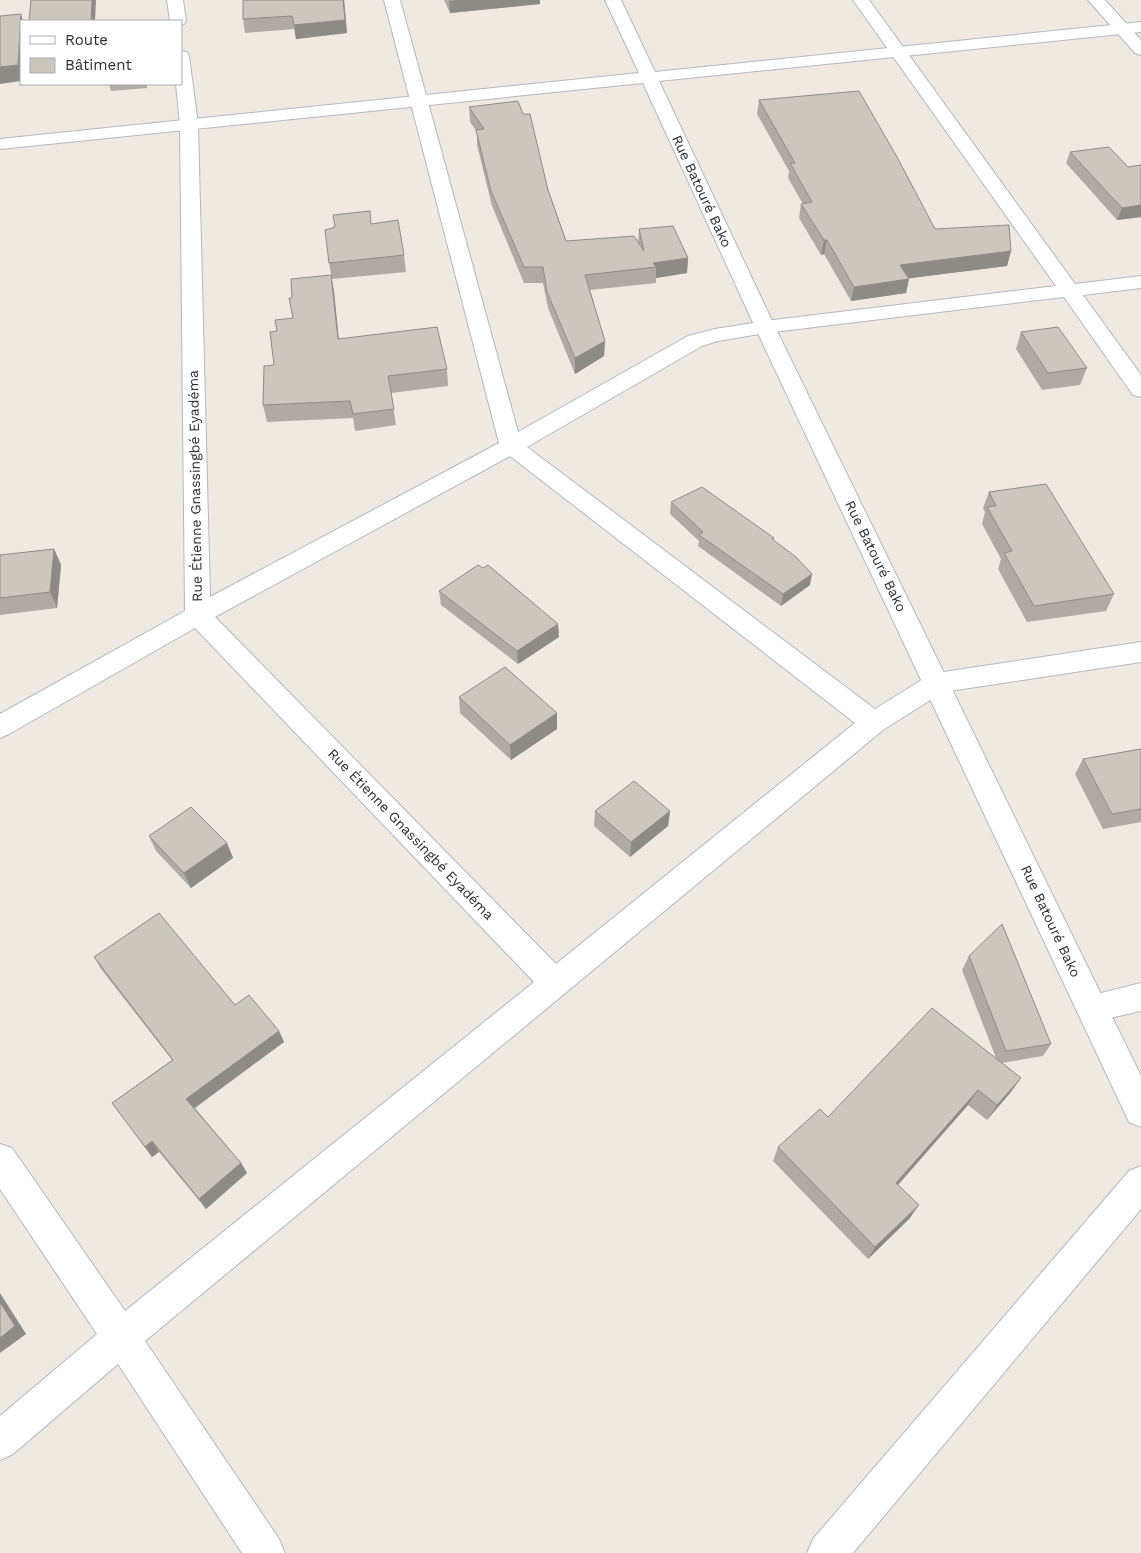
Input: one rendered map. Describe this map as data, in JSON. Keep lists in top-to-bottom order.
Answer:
{
  "streets": {
    "street": ["Rue Batouré Bako", "Rue Étienne Gnassingbé Eyadéma"]
  },
  "legend": ["Route", "Bâtiment"]
}
